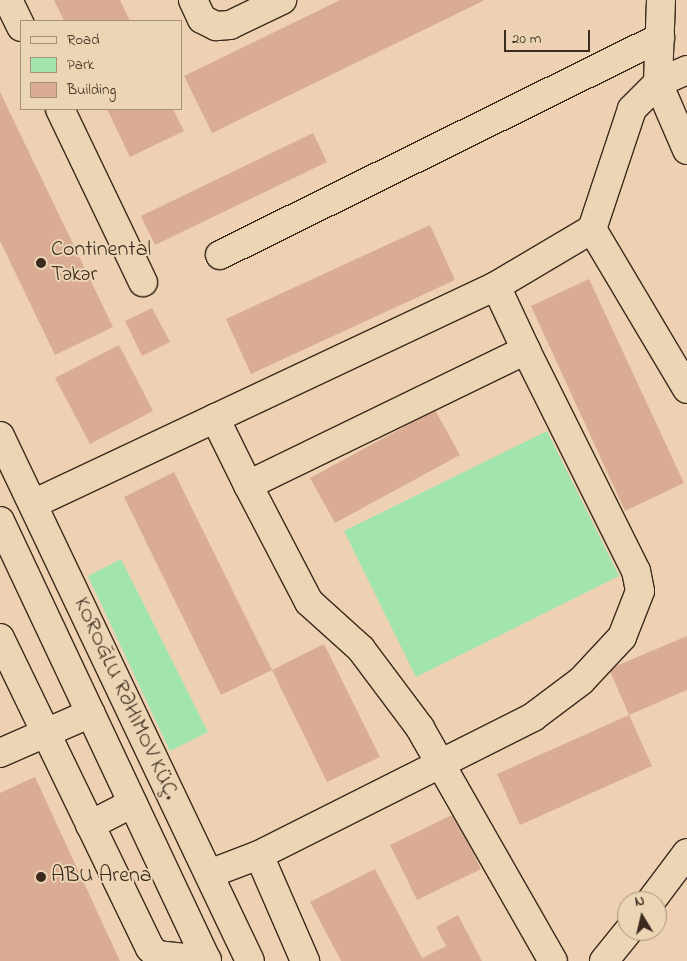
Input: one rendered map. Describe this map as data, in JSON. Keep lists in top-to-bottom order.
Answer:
{
  "streets": {
    "main road": ["KOROĞLU RƏHIMOV KÜÇ."]
  },
  "places": ["Continental Təkər", "ABU Arena"],
  "legend": ["Road", "Park", "Building"],
  "scale_bar": "20 m",
  "north": "top"
}
